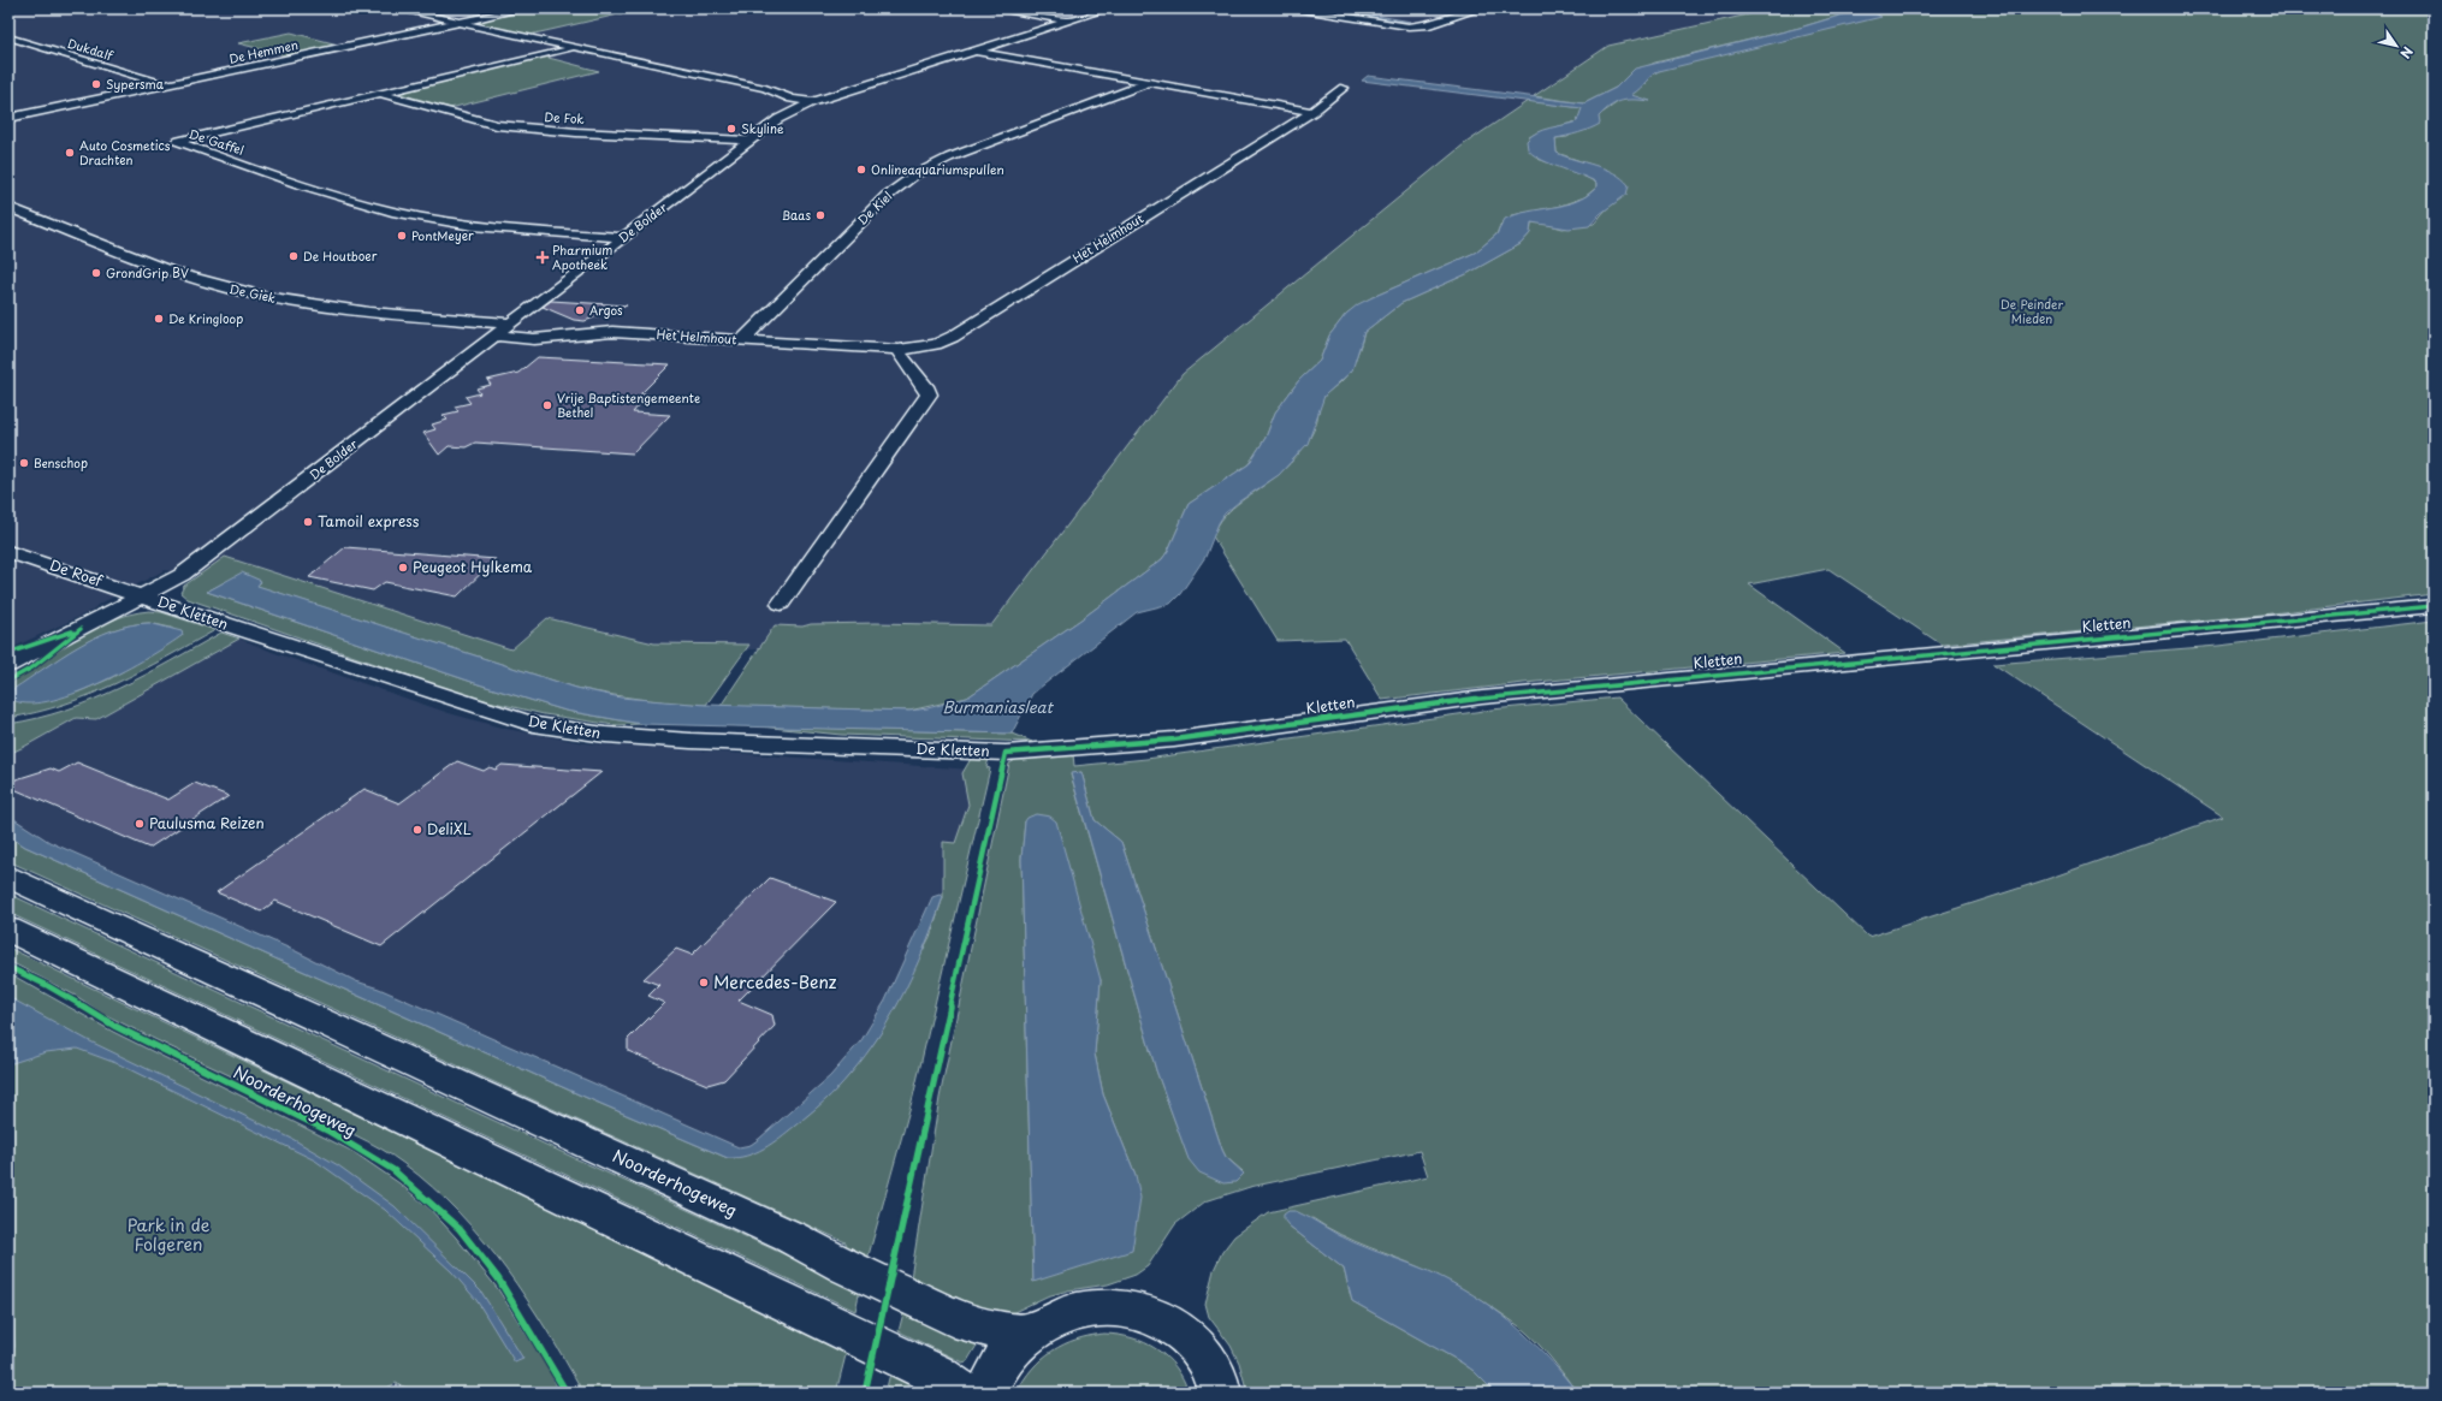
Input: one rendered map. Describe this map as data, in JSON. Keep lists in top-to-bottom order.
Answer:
{
  "streets": {
    "main road": ["Noorderhogeweg"],
    "street": [
      "Dukdalf",
      "De Hemmen",
      "De Fok",
      "De Gaffel",
      "De Kiel",
      "De Bolder",
      "Het Helmhout",
      "De Giek",
      "De Roef",
      "De Kletten",
      "Kletten"
    ]
  },
  "crossings": [
    ["Dukdalf", "De Hemmen"],
    ["De Fok", "De Gaffel"],
    ["De Fok", "De Bolder"],
    ["De Gaffel", "De Bolder"],
    ["De Kiel", "Het Helmhout"],
    ["De Bolder", "Het Helmhout"],
    ["De Bolder", "De Giek"],
    ["De Bolder", "De Roef"],
    ["De Bolder", "De Kletten"],
    ["De Roef", "De Kletten"],
    ["De Kletten", "Kletten"]
  ],
  "water": ["Burmaniasleat"],
  "parks": ["De Peinder Mieden", "Park in de Folgeren"],
  "places": {
    "other": [
      "Sypersma",
      "Skyline",
      "Auto Cosmetics Drachten",
      "Onlineaquariumspullen",
      "Baas",
      "PontMeyer",
      "De Houtboer",
      "GrondGrip BV",
      "Argos",
      "De Kringloop",
      "Vrije Baptistengemeente Bethel",
      "Benschop",
      "Tamoil express",
      "Peugeot Hylkema",
      "Paulusma Reizen",
      "DeliXL",
      "Mercedes-Benz"
    ],
    "health": ["Pharmium Apotheek"]
  },
  "north": "bottom right"
}
